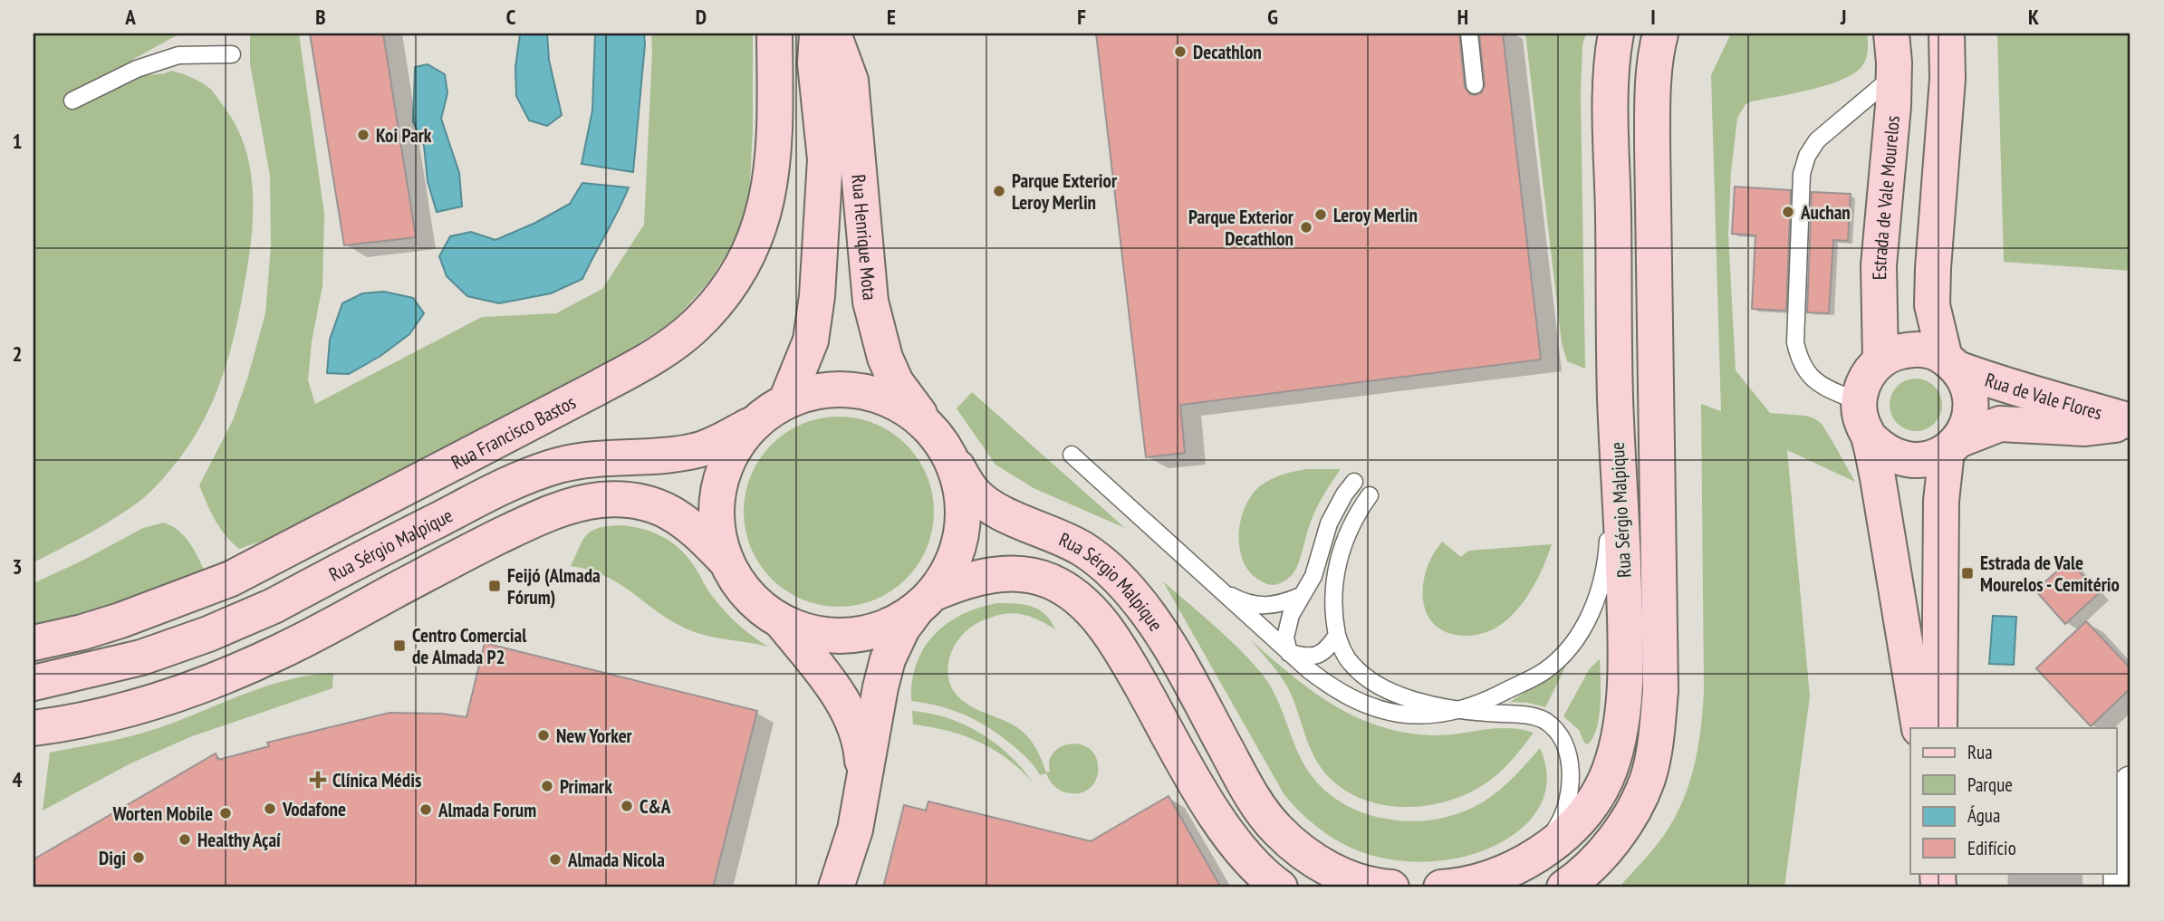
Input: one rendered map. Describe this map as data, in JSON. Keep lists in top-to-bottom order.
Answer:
{
  "streets": {
    "street": [
      "Estrada de Vale Mourelos",
      "Rua Henrique Mota",
      "Rua de Vale Flores",
      "Rua Francisco Bastos",
      "Rua Sérgio Malpique"
    ]
  },
  "crossings": [
    ["Estrada de Vale Mourelos", "Rua de Vale Flores"],
    ["Rua Henrique Mota", "Rua Sérgio Malpique"]
  ],
  "places": {
    "other": [
      "Decathlon",
      "Koi Park",
      "Parque Exterior Leroy Merlin",
      "Auchan",
      "Leroy Merlin",
      "Parque Exterior Decathlon",
      "New Yorker",
      "Primark",
      "C&A",
      "Vodafone",
      "Almada Forum",
      "Worten Mobile",
      "Healthy Açaí",
      "Digi",
      "Almada Nicola"
    ],
    "transit": ["Estrada de Vale Mourelos - Cemitério", "Feijó (Almada Fórum)", "Centro Comercial de Almada P2"],
    "health": ["Clínica Médis"]
  },
  "legend": [
    "Rua",
    "Parque",
    "Água",
    "Edifício"
  ],
  "grid": {
    "columns": [
      "A",
      "B",
      "C",
      "D",
      "E",
      "F",
      "G",
      "H",
      "I",
      "J",
      "K"
    ],
    "rows": [
      "1",
      "2",
      "3",
      "4"
    ]
  }
}
